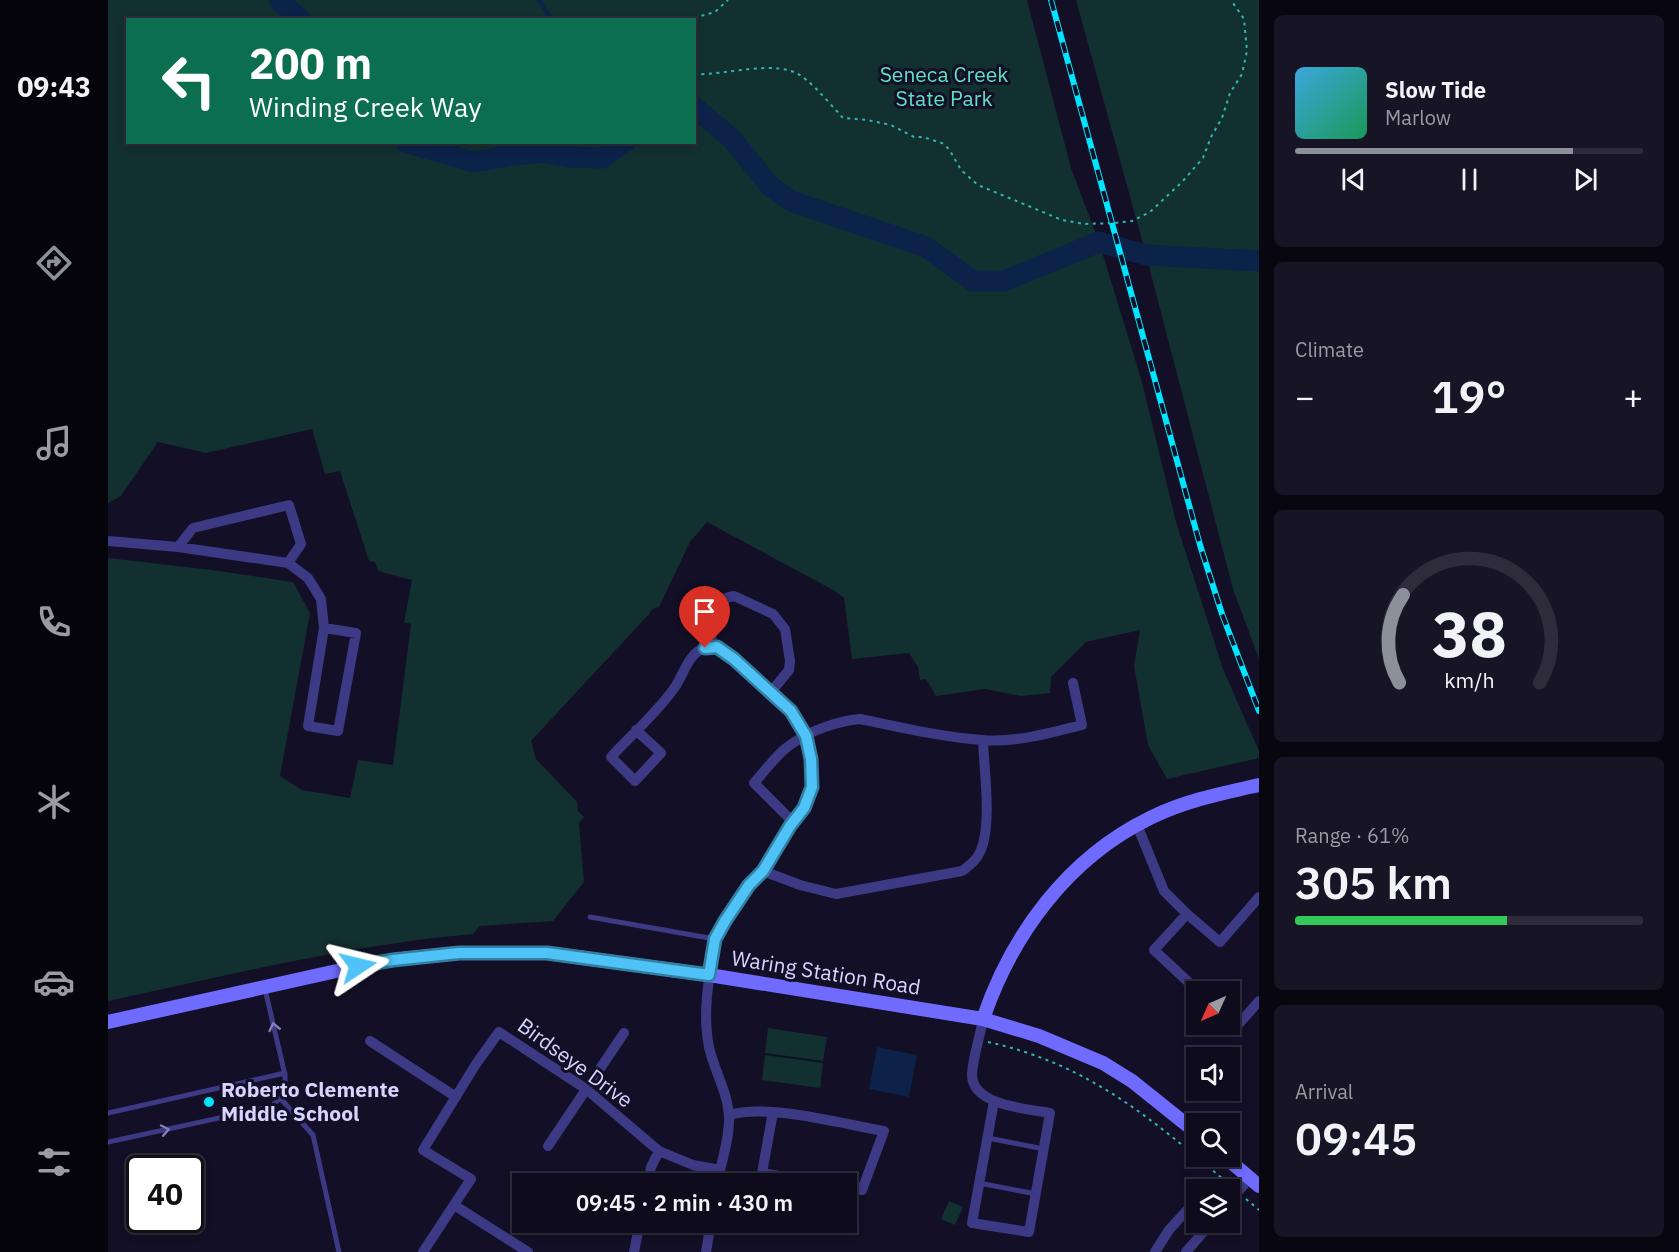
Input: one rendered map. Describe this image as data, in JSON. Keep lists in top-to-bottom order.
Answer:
{
  "streets": {
    "street": ["Waring Station Road", "Birdseye Drive"]
  },
  "parks": ["Seneca Creek State Park"],
  "places": ["Roberto Clemente Middle School"],
  "north": "bottom left",
  "page": {
    "tabs": "09:43",
    "turn": ["200 m", "Winding Creek Way"],
    "song": ["Slow Tide", "Marlow"],
    "tile": [
      "Climate",
      ["Range · 61%", "305 km"],
      ["Arrival", "09:45"]
    ],
    "heat": ["−", "19°", "+"],
    "limit": "40",
    "trip": "09:45 · 2 min · 430 m",
    "gauge": ["38", "km/h"]
  }
}
